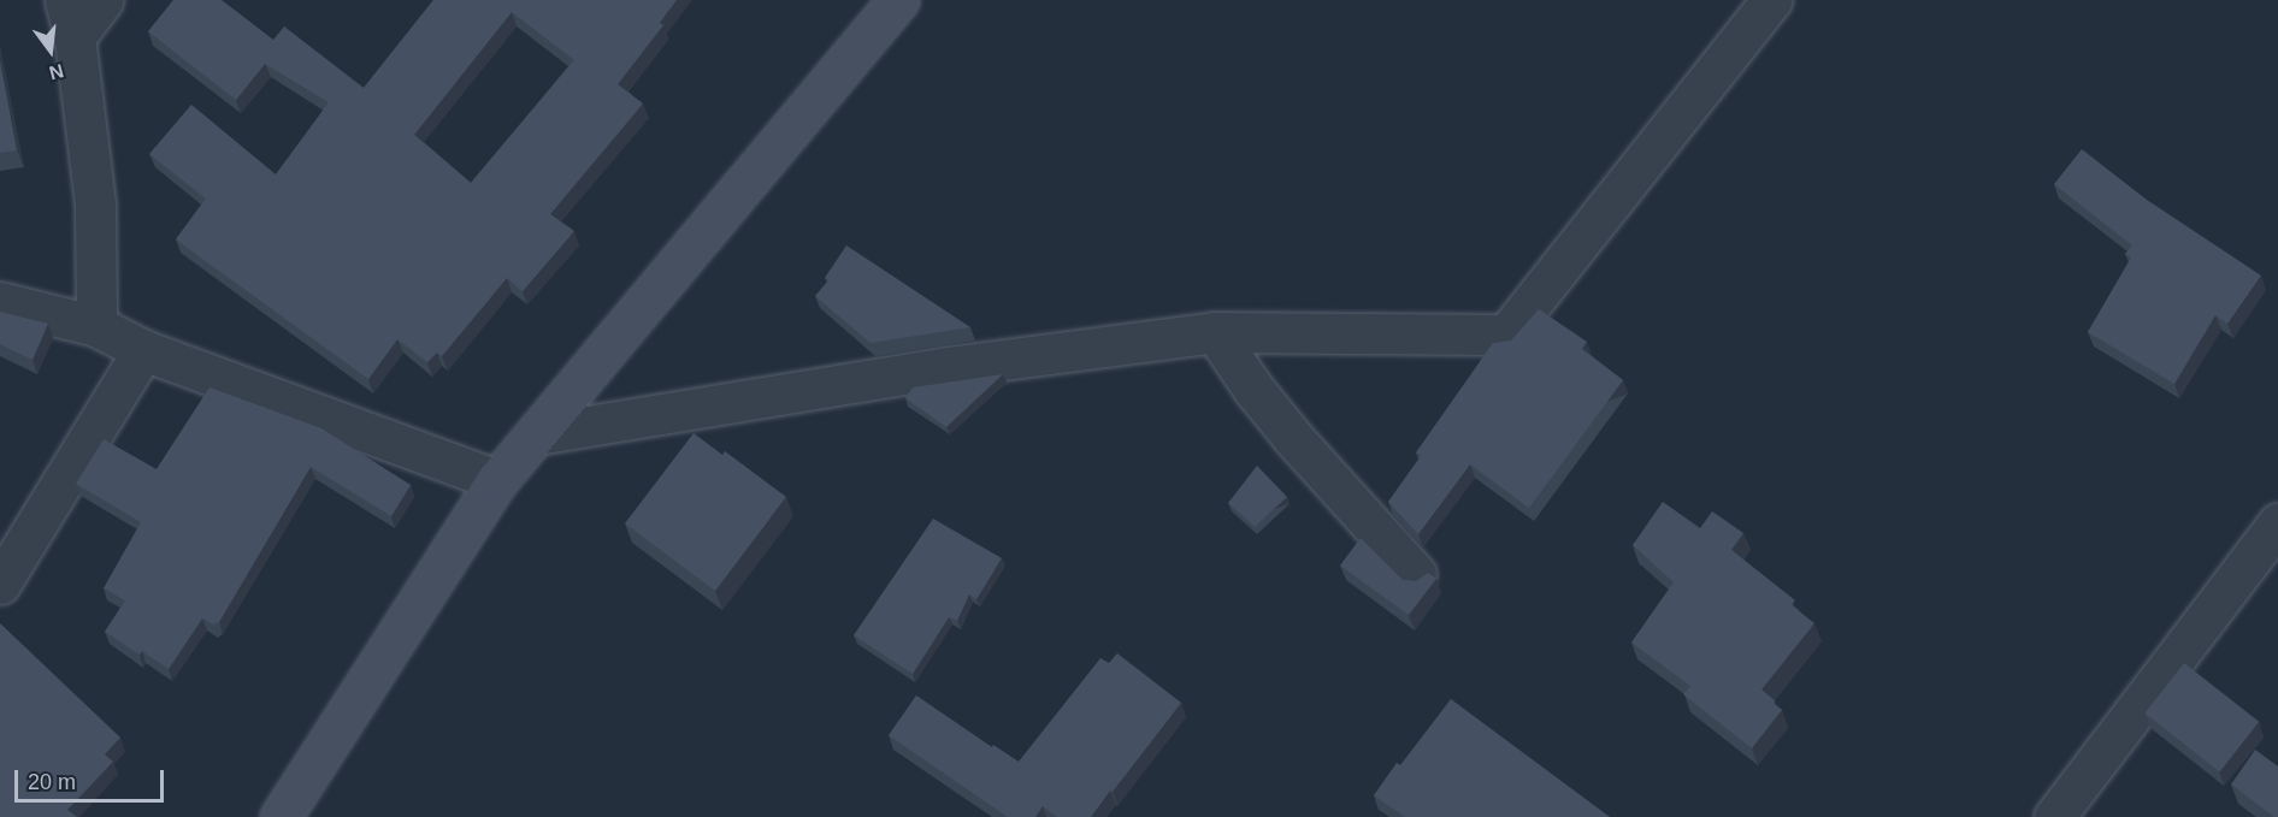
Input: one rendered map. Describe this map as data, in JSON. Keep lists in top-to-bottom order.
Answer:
{
  "scale_bar": "20 m",
  "north": "bottom"
}
